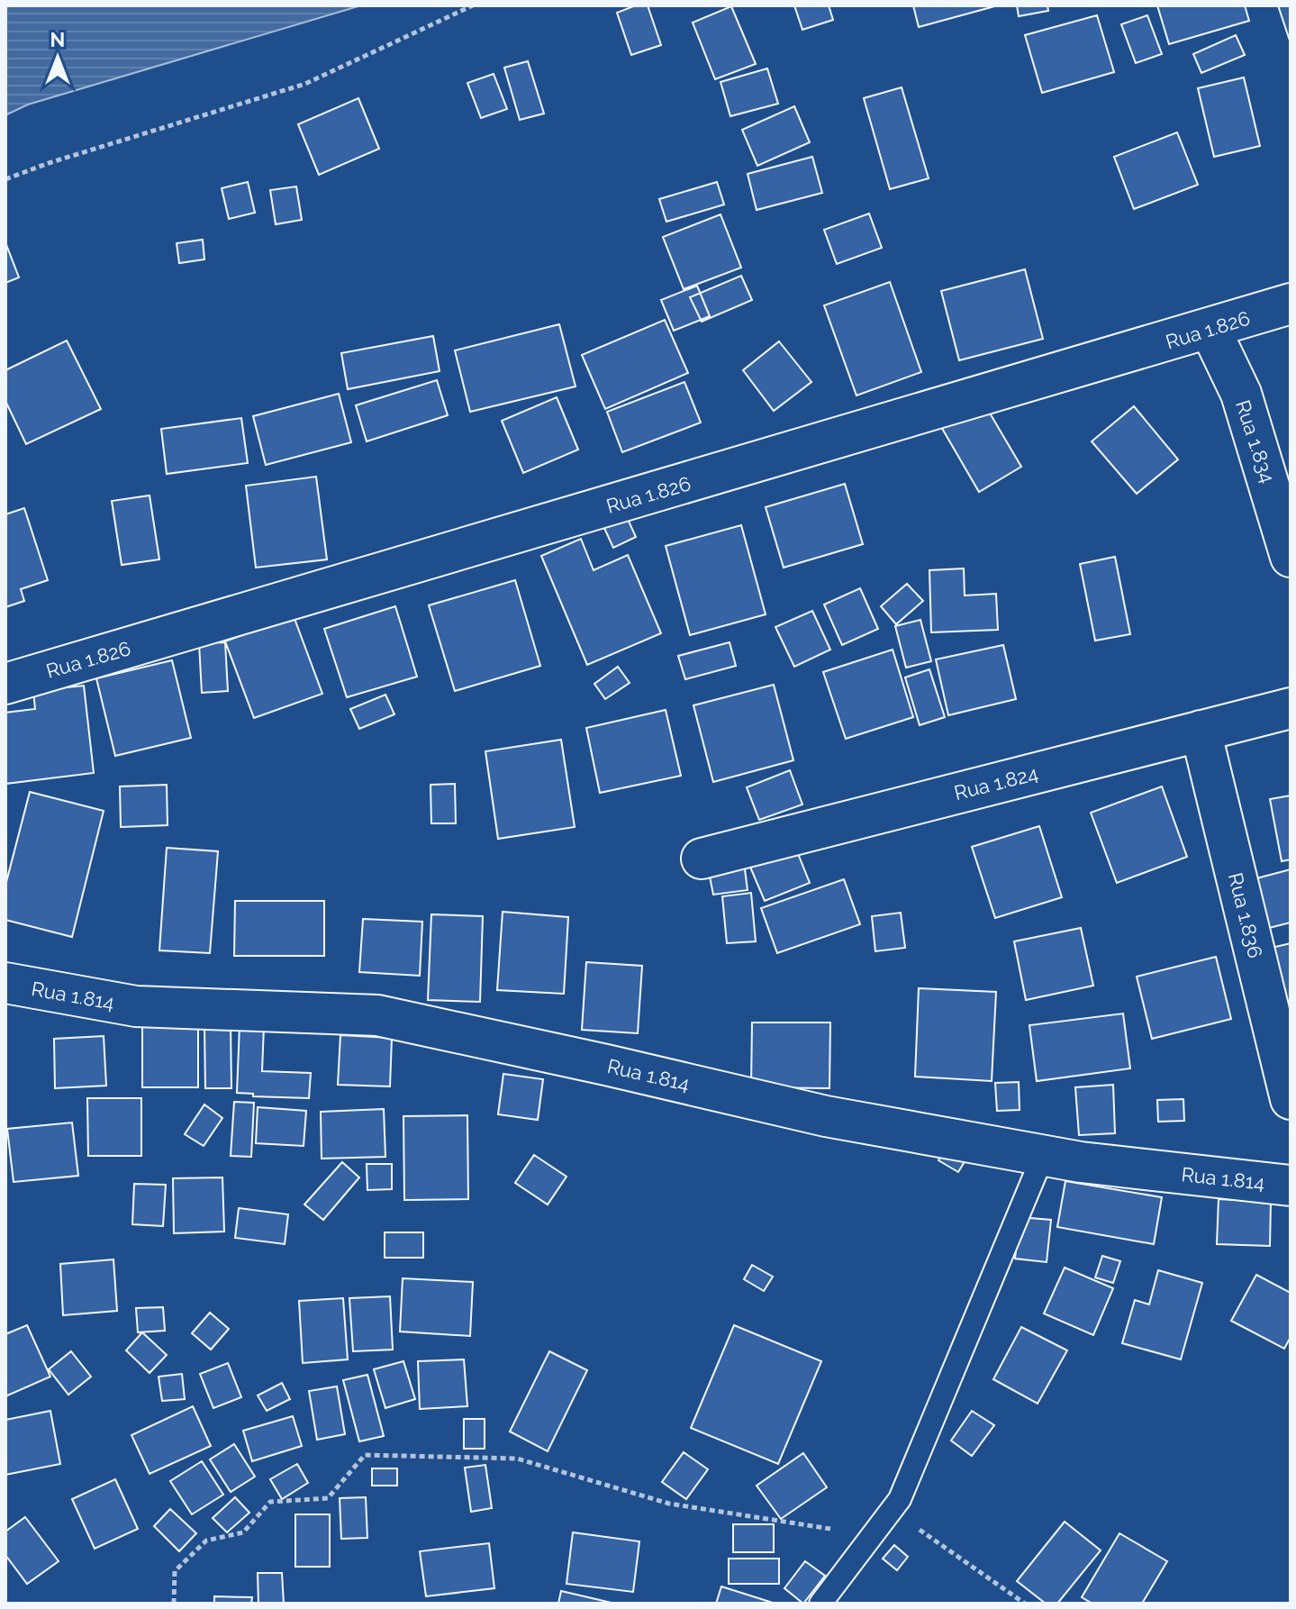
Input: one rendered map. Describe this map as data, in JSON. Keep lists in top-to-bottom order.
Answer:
{
  "streets": {
    "street": [
      "Rua 1.826",
      "Rua 1.834",
      "Rua 1.824",
      "Rua 1.836",
      "Rua 1.814"
    ]
  },
  "crossings": [
    ["Rua 1.826", "Rua 1.834"],
    ["Rua 1.824", "Rua 1.836"]
  ],
  "north": "top"
}
